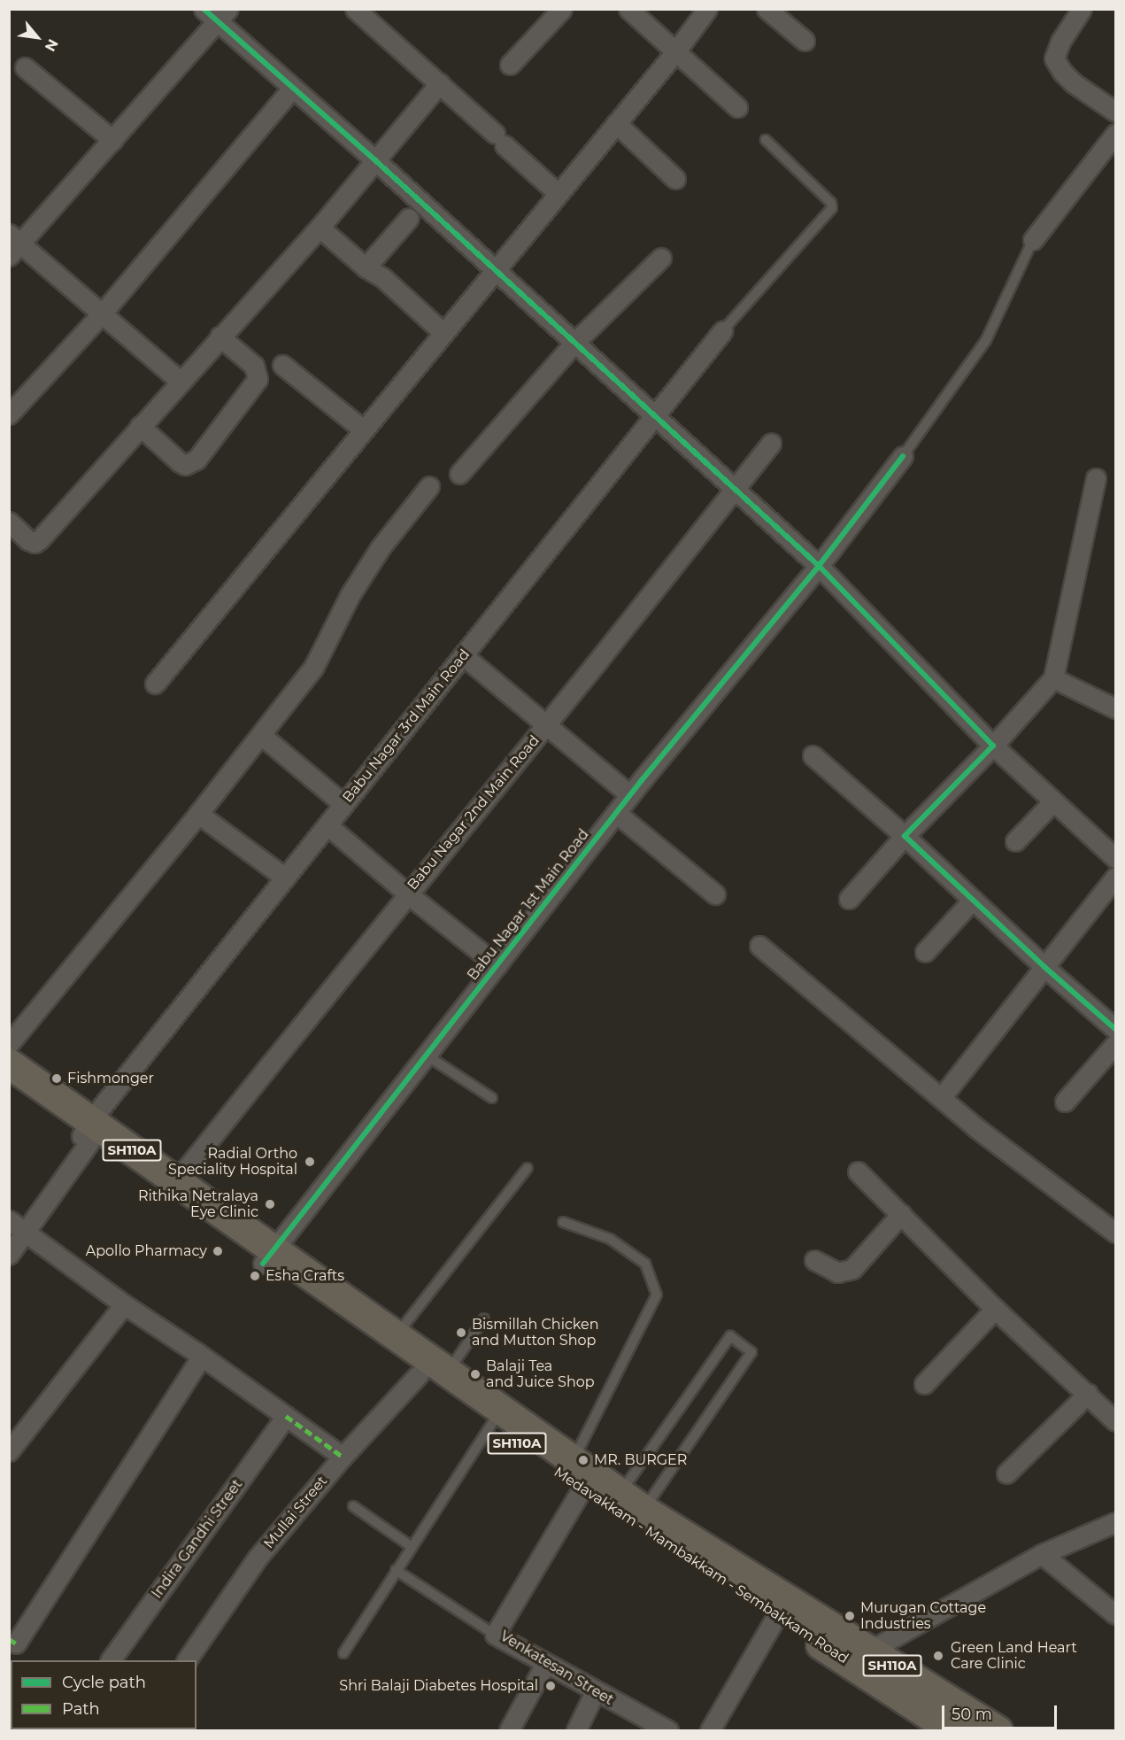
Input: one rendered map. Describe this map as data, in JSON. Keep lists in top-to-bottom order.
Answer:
{
  "streets": {
    "main road": ["SH110A", "Medavakkam - Mambakkam - Sembakkam Road"],
    "street": [
      "Babu Nagar 3rd Main Road",
      "Babu Nagar 2nd Main Road",
      "Babu Nagar 1st Main Road",
      "Mullai Street",
      "Indira Gandhi Street",
      "Venkatesan Street"
    ]
  },
  "crossings": [
    ["Babu Nagar 3rd Main Road", "Medavakkam - Mambakkam - Sembakkam Road"],
    ["Babu Nagar 2nd Main Road", "Medavakkam - Mambakkam - Sembakkam Road"],
    ["Babu Nagar 1st Main Road", "Medavakkam - Mambakkam - Sembakkam Road"],
    ["Mullai Street", "Medavakkam - Mambakkam - Sembakkam Road"],
    ["Medavakkam - Mambakkam - Sembakkam Road", "Venkatesan Street"]
  ],
  "places": [
    "Fishmonger",
    "Radial Ortho Speciality Hospital",
    "Rithika Netralaya Eye Clinic",
    "Apollo Pharmacy",
    "Esha Crafts",
    "Bismillah Chicken and Mutton Shop",
    "Balaji Tea and Juice Shop",
    "MR. BURGER",
    "Murugan Cottage Industries",
    "Green Land Heart Care Clinic",
    "Shri Balaji Diabetes Hospital"
  ],
  "legend": ["Cycle path", "Path"],
  "scale_bar": "50 m",
  "north": "bottom right"
}
